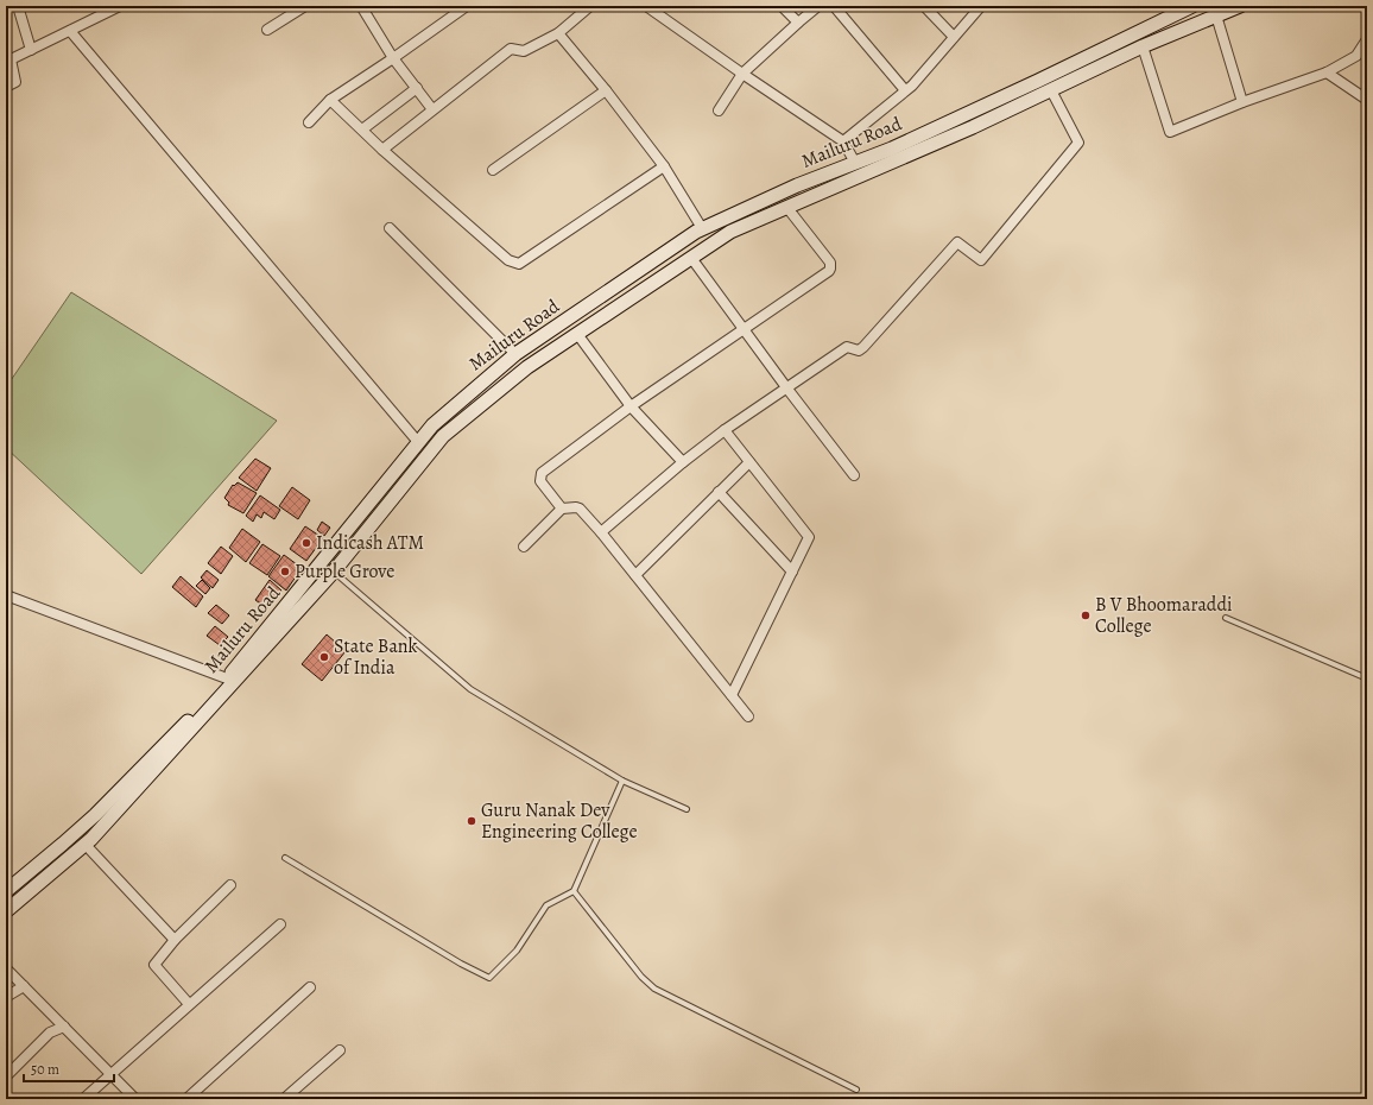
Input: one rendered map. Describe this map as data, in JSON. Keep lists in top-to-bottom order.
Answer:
{
  "streets": {
    "street": ["Mailuru Road"]
  },
  "places": [
    "Indicash ATM",
    "Purple Grove",
    "B V Bhoomaraddi College",
    "State Bank of India",
    "Guru Nanak Dev Engineering College"
  ],
  "scale_bar": "50 m"
}
